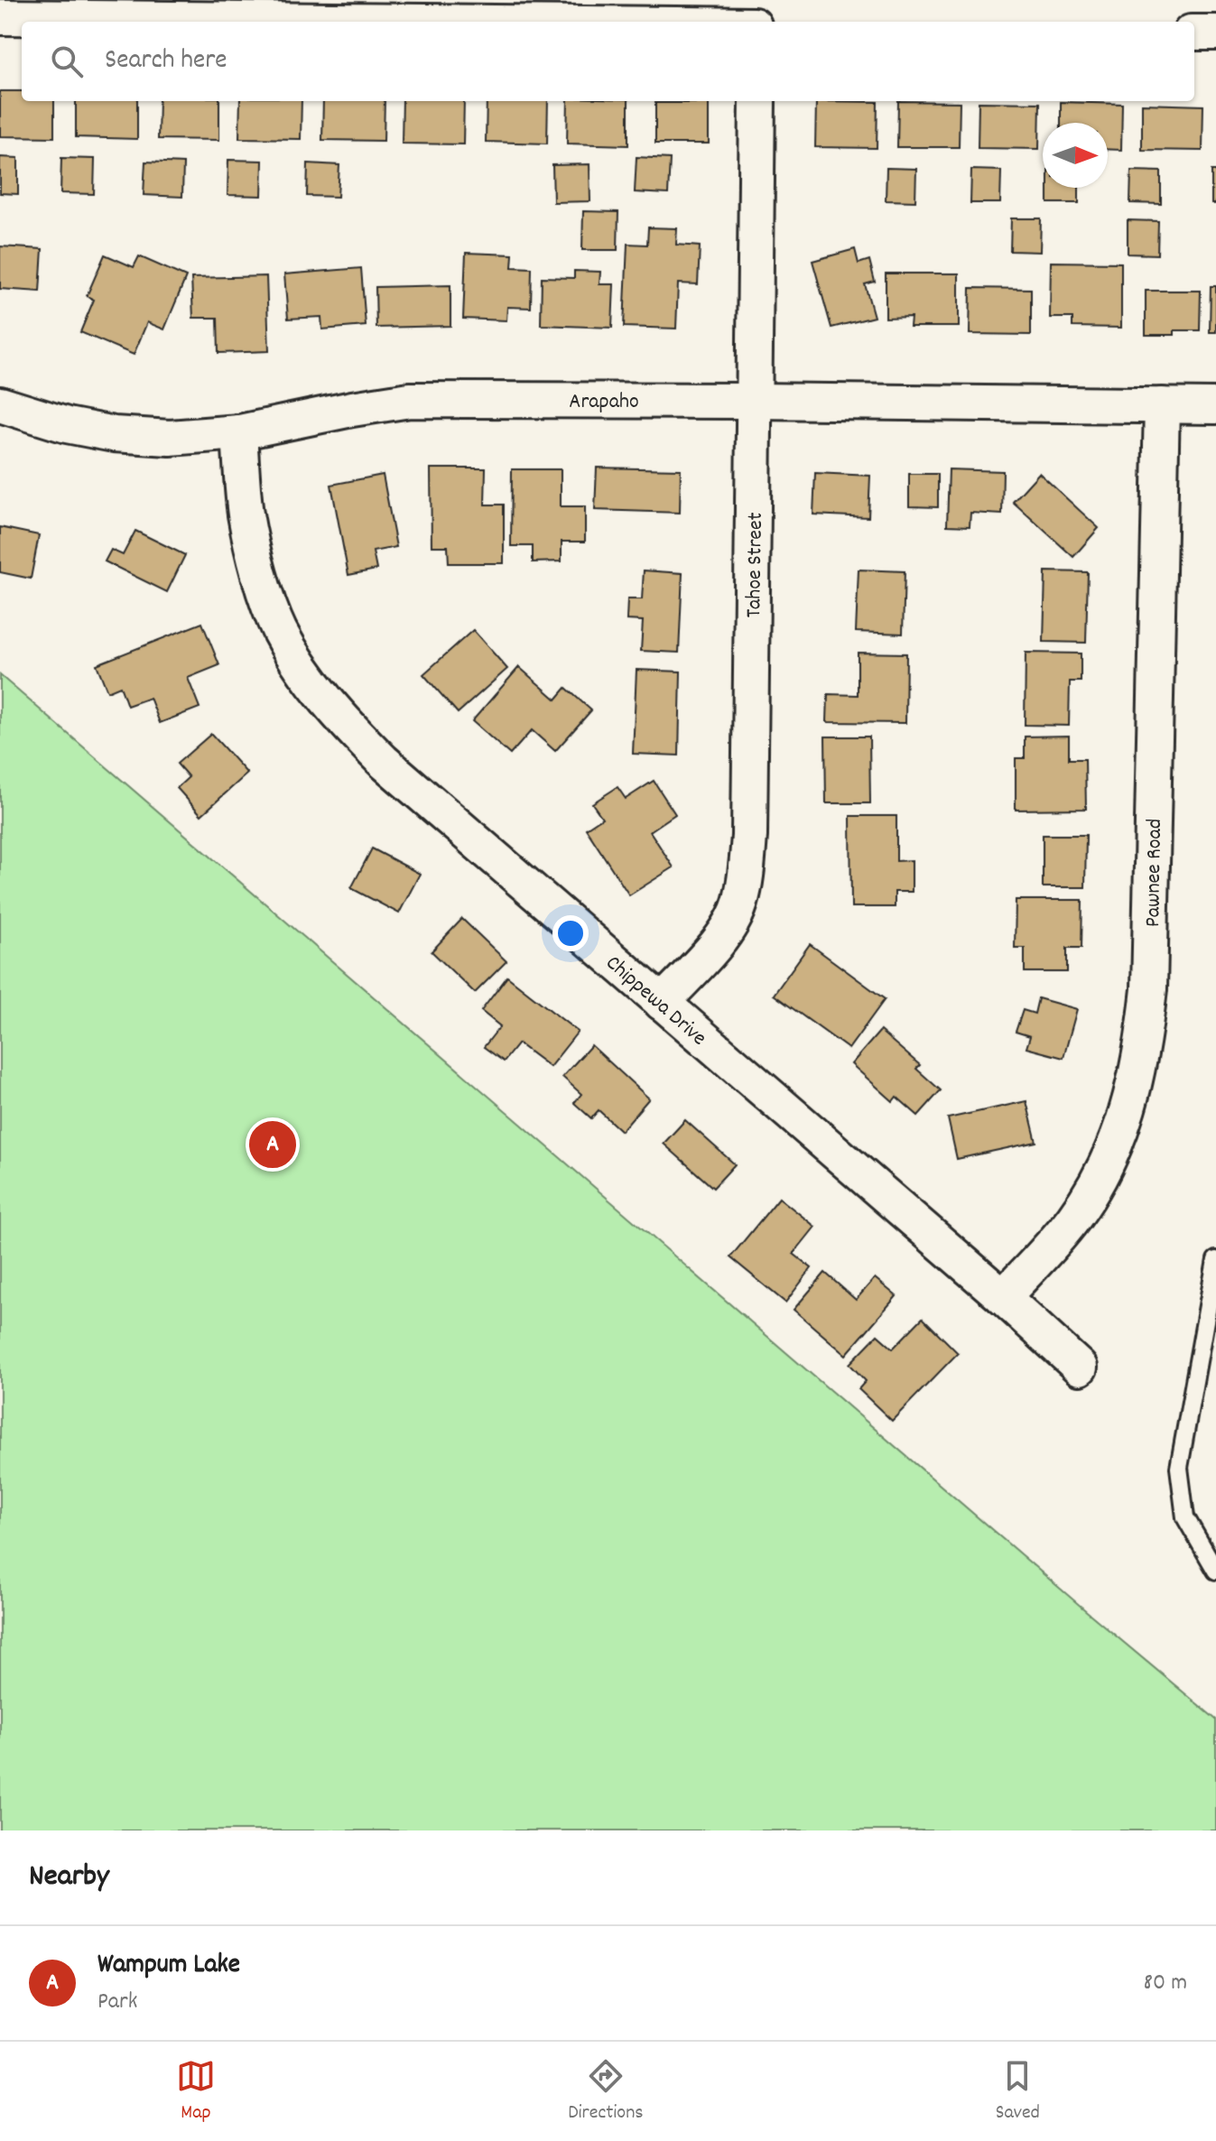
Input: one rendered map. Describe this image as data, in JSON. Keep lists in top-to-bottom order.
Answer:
{
  "streets": {
    "street": [
      "Arapaho",
      "Tahoe Street",
      "Pawnee Road",
      "Chippewa Drive"
    ]
  },
  "crossings": [
    ["Arapaho", "Tahoe Street"],
    ["Arapaho", "Pawnee Road"],
    ["Arapaho", "Chippewa Drive"],
    ["Tahoe Street", "Chippewa Drive"],
    ["Pawnee Road", "Chippewa Drive"]
  ],
  "north": "right",
  "page": {
    "search": "Search here",
    "pins": "A",
    "heading": "Nearby",
    "list": [
      {
        "mark": "A",
        "name": "Wampum Lake",
        "note": "Park",
        "value": "80 m"
      }
    ],
    "nav": ["Map", "Directions", "Saved"]
  }
}
